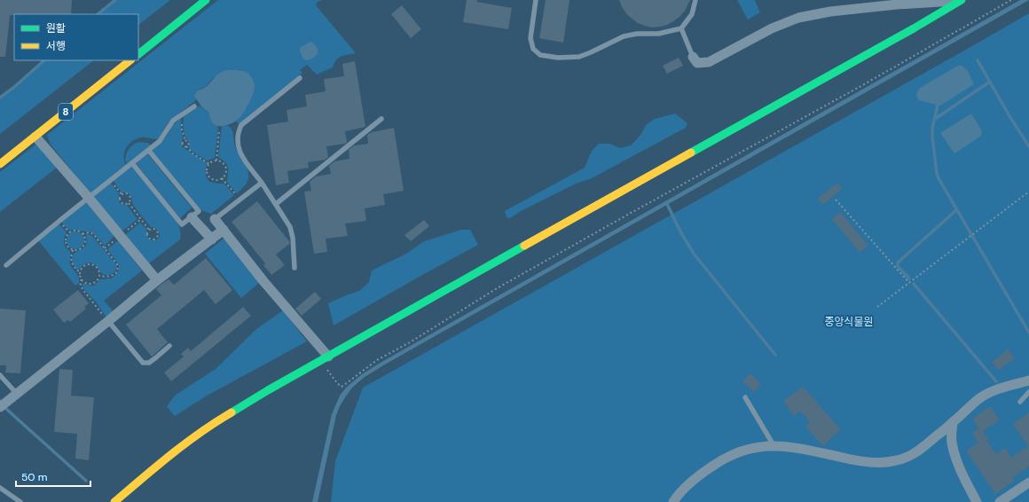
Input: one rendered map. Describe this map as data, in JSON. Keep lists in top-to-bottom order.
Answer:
{
  "streets": {
    "main road": ["8"]
  },
  "parks": ["중앙식물원"],
  "legend": ["원활", "서행"],
  "scale_bar": "50 m"
}
